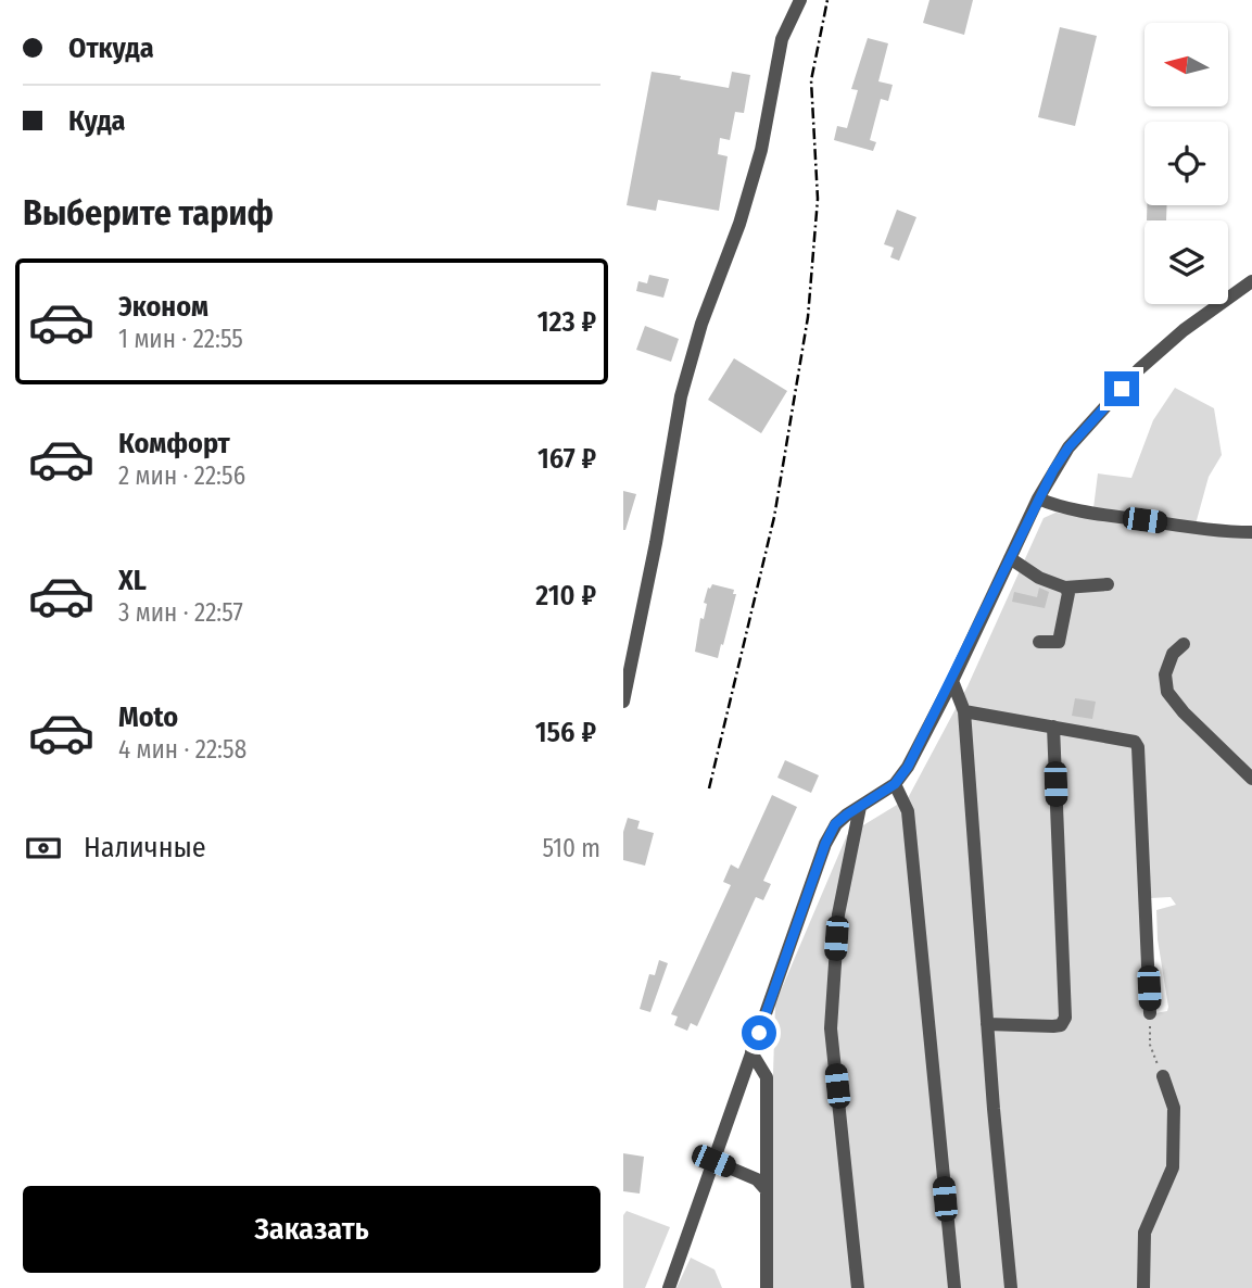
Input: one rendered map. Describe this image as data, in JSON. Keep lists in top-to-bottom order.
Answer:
{
  "north": "left",
  "page": {
    "banner": ["Откуда", "Куда"],
    "heading": "Выберите тариф",
    "list": [
      {
        "name": "Эконом",
        "note": "1 мин · 22:55",
        "value": "123 ₽"
      },
      {
        "name": "Комфорт",
        "note": "2 мин · 22:56",
        "value": "167 ₽"
      },
      {
        "name": "XL",
        "note": "3 мин · 22:57",
        "value": "210 ₽"
      },
      {
        "name": "Moto",
        "note": "4 мин · 22:58",
        "value": "156 ₽"
      }
    ],
    "pay": ["Наличные", "510 m"],
    "buttons": "Заказать"
  }
}
